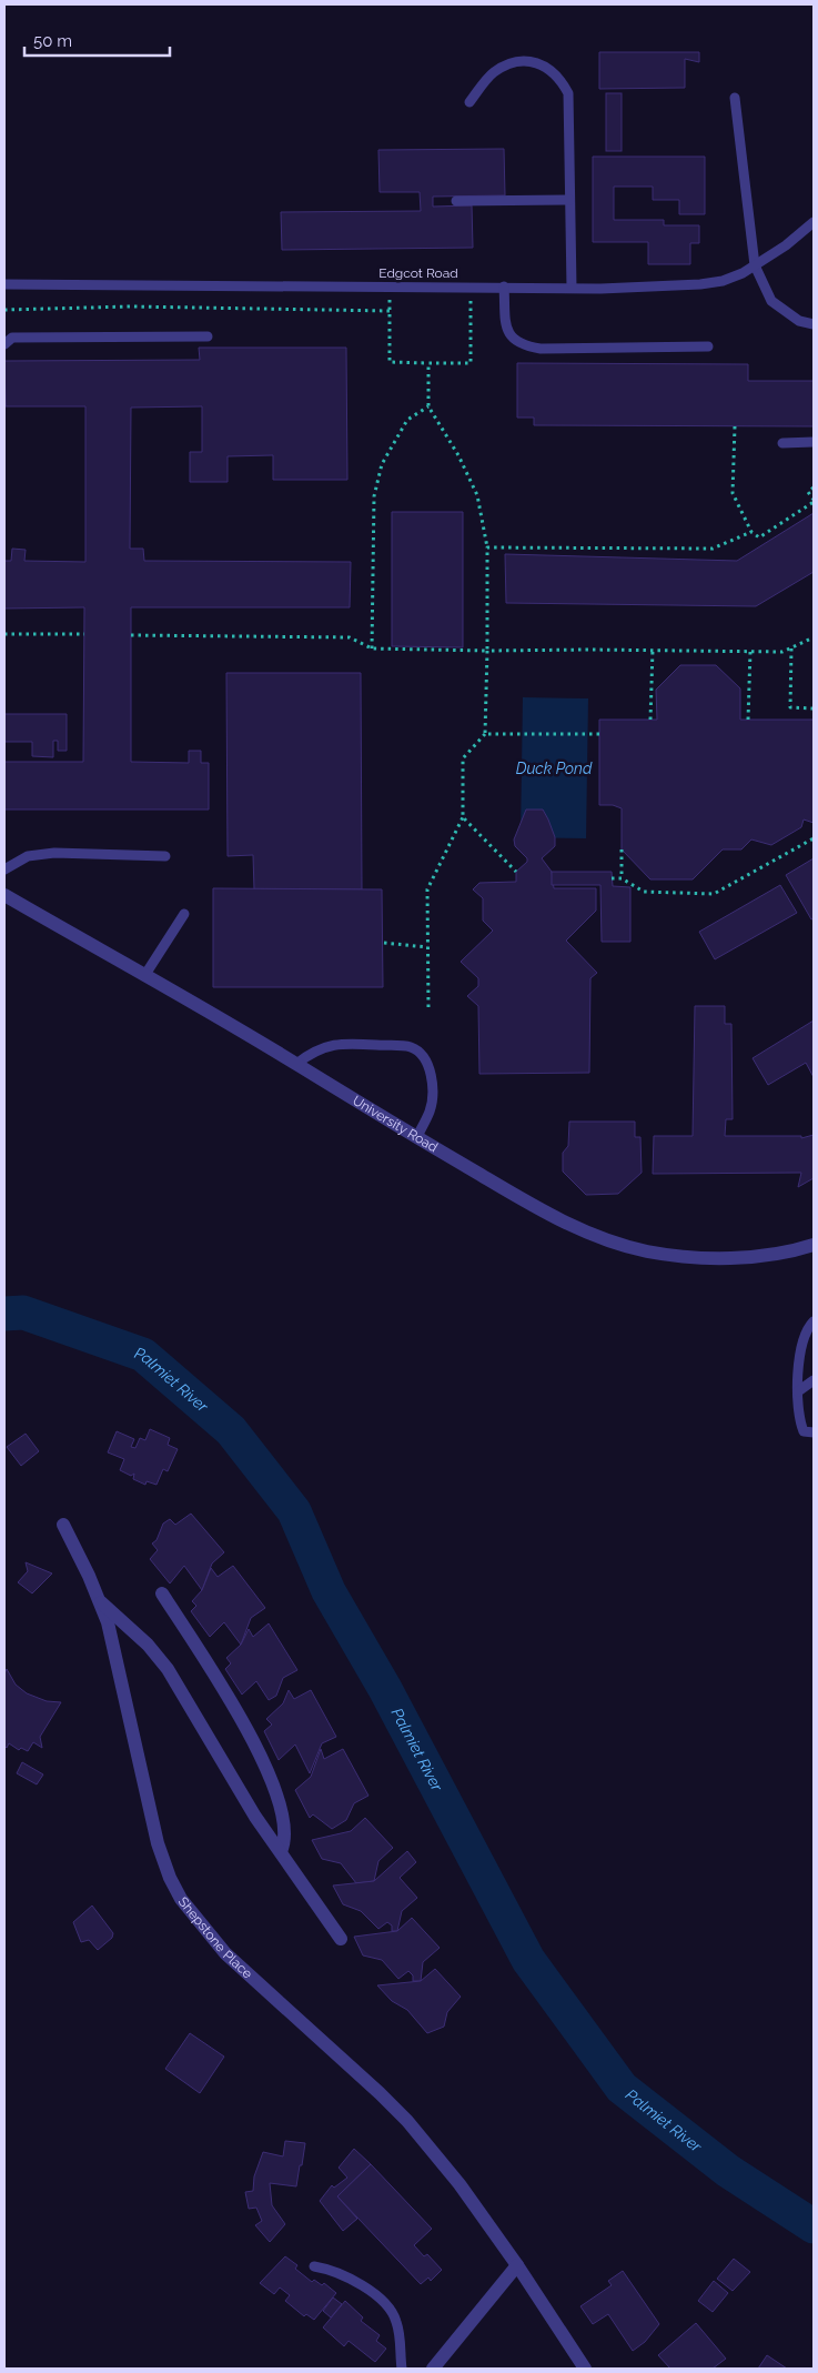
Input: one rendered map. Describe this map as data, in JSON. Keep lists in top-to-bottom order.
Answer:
{
  "streets": {
    "street": ["University Road", "Shepstone Place"],
    "lane": ["Edgcot Road"]
  },
  "water": ["Duck Pond", "Palmiet River"],
  "scale_bar": "50 m"
}
